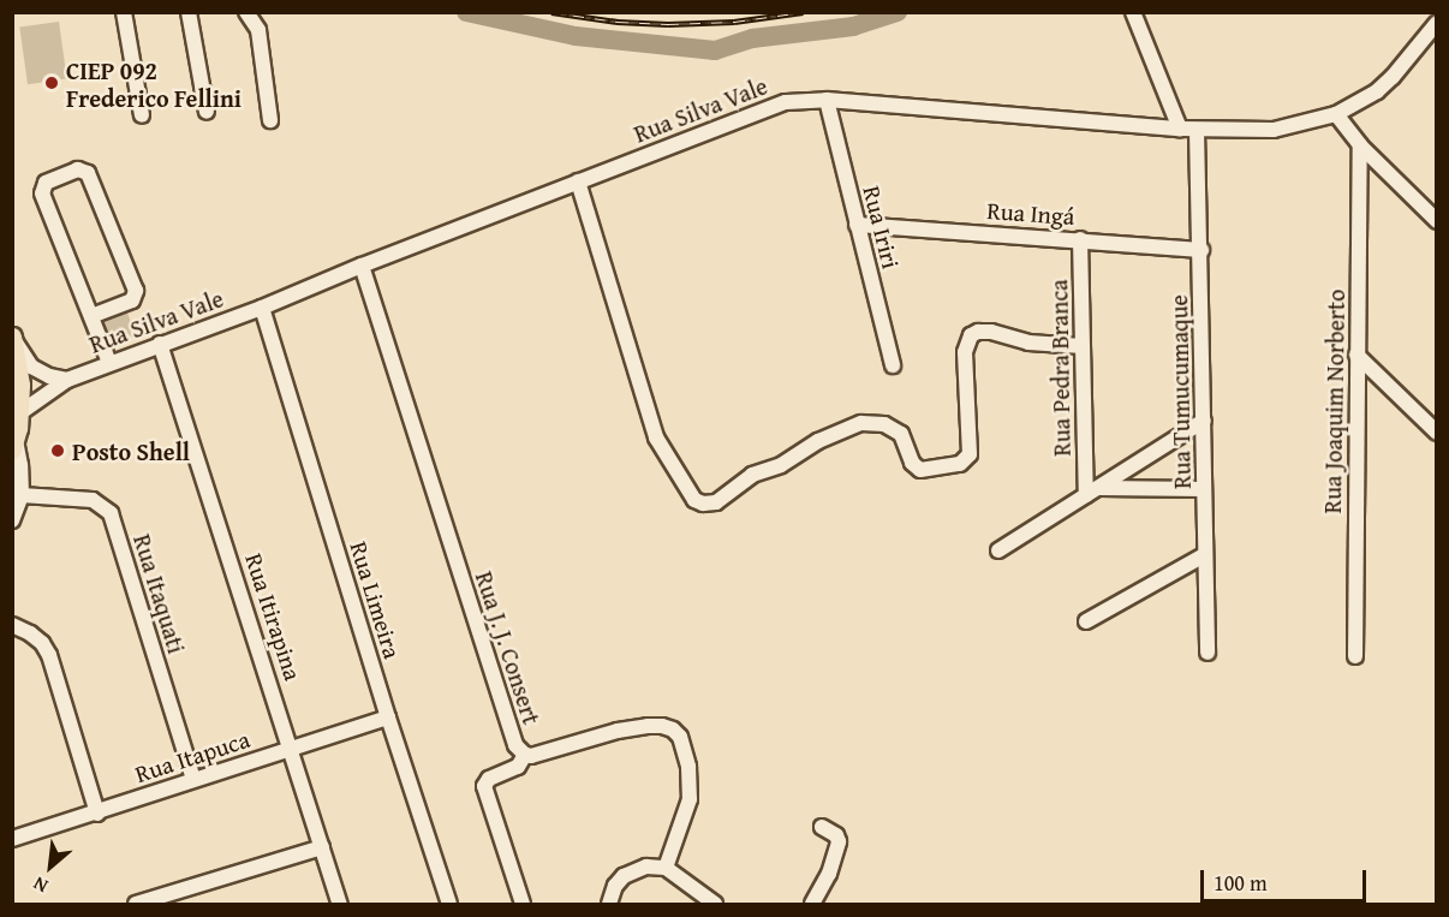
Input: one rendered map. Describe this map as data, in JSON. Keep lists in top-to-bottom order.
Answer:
{
  "streets": {
    "street": [
      "Rua Silva Vale",
      "Rua Ingá",
      "Rua Iriri",
      "Rua Pedra Branca",
      "Rua Tumucumaque",
      "Rua Joaquim Norberto",
      "Rua Itaquati",
      "Rua Limeira",
      "Rua Itirapina",
      "Rua J. J. Consert",
      "Rua Itapuca"
    ]
  },
  "crossings": [
    ["Rua Silva Vale", "Rua Iriri"],
    ["Rua Silva Vale", "Rua Tumucumaque"],
    ["Rua Silva Vale", "Rua Limeira"],
    ["Rua Silva Vale", "Rua Itirapina"],
    ["Rua Silva Vale", "Rua J. J. Consert"],
    ["Rua Ingá", "Rua Iriri"],
    ["Rua Ingá", "Rua Pedra Branca"],
    ["Rua Ingá", "Rua Tumucumaque"],
    ["Rua Itaquati", "Rua Itapuca"],
    ["Rua Limeira", "Rua Itapuca"],
    ["Rua Itirapina", "Rua Itapuca"]
  ],
  "places": ["CIEP 092 Frederico Fellini", "Posto Shell"],
  "scale_bar": "100 m",
  "north": "bottom left"
}
